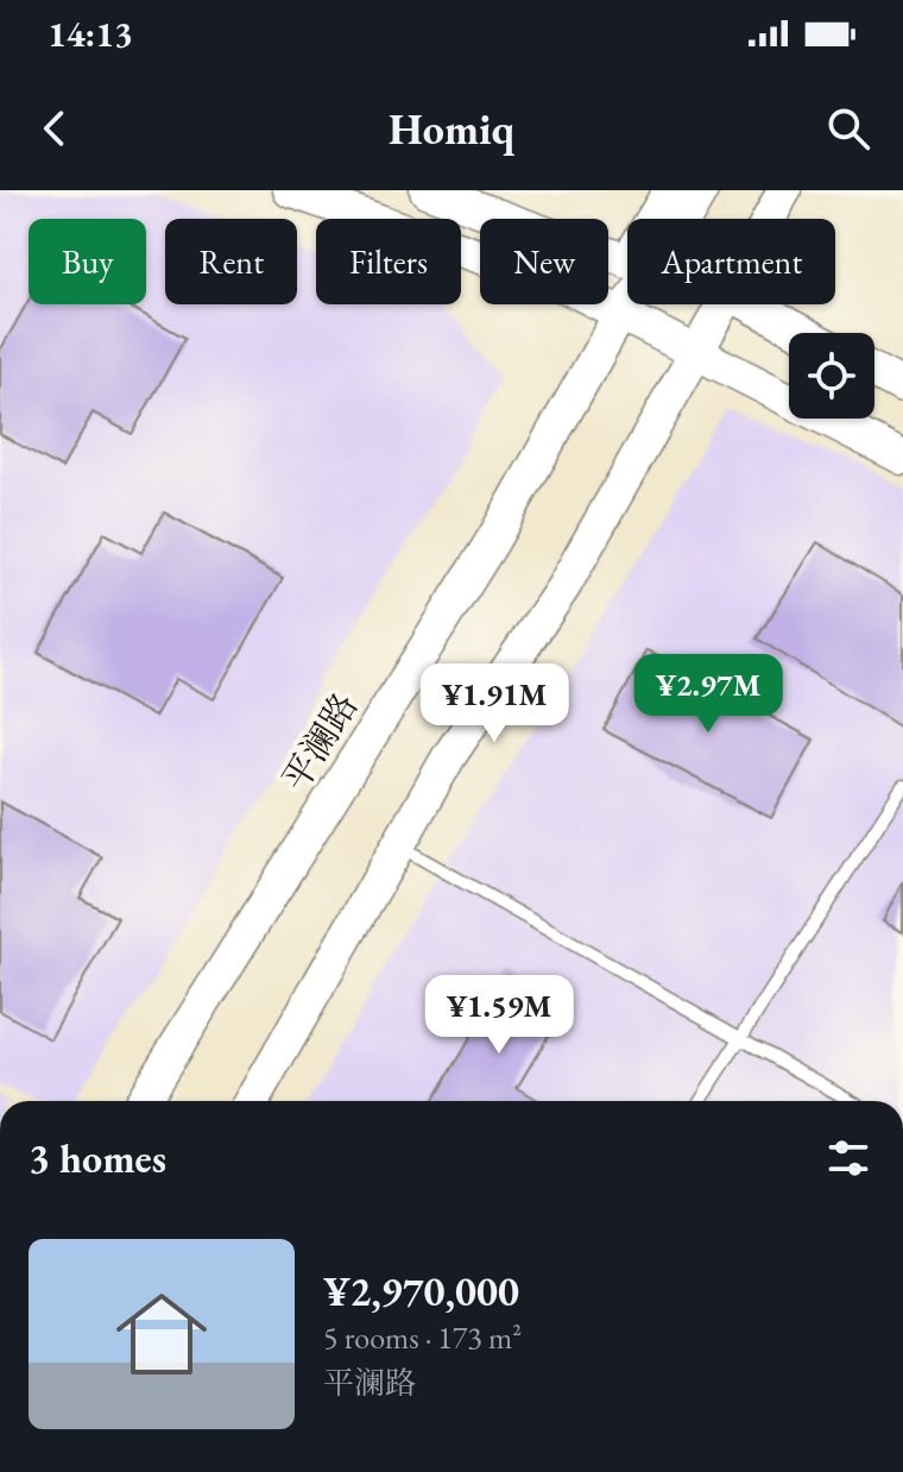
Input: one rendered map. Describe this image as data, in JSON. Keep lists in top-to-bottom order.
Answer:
{
  "streets": {
    "main road": ["平澜路"]
  },
  "page": {
    "status": "14:13",
    "header": "Homiq",
    "chip": [
      "Buy",
      "Rent",
      "Filters",
      "New",
      "Apartment"
    ],
    "price": ["¥2.97M", "¥1.91M", "¥1.59M"],
    "heading": "3 homes",
    "list": [
      {
        "name": "¥2,970,000",
        "note": "5 rooms · 173 m² · 平澜路"
      }
    ]
  }
}
